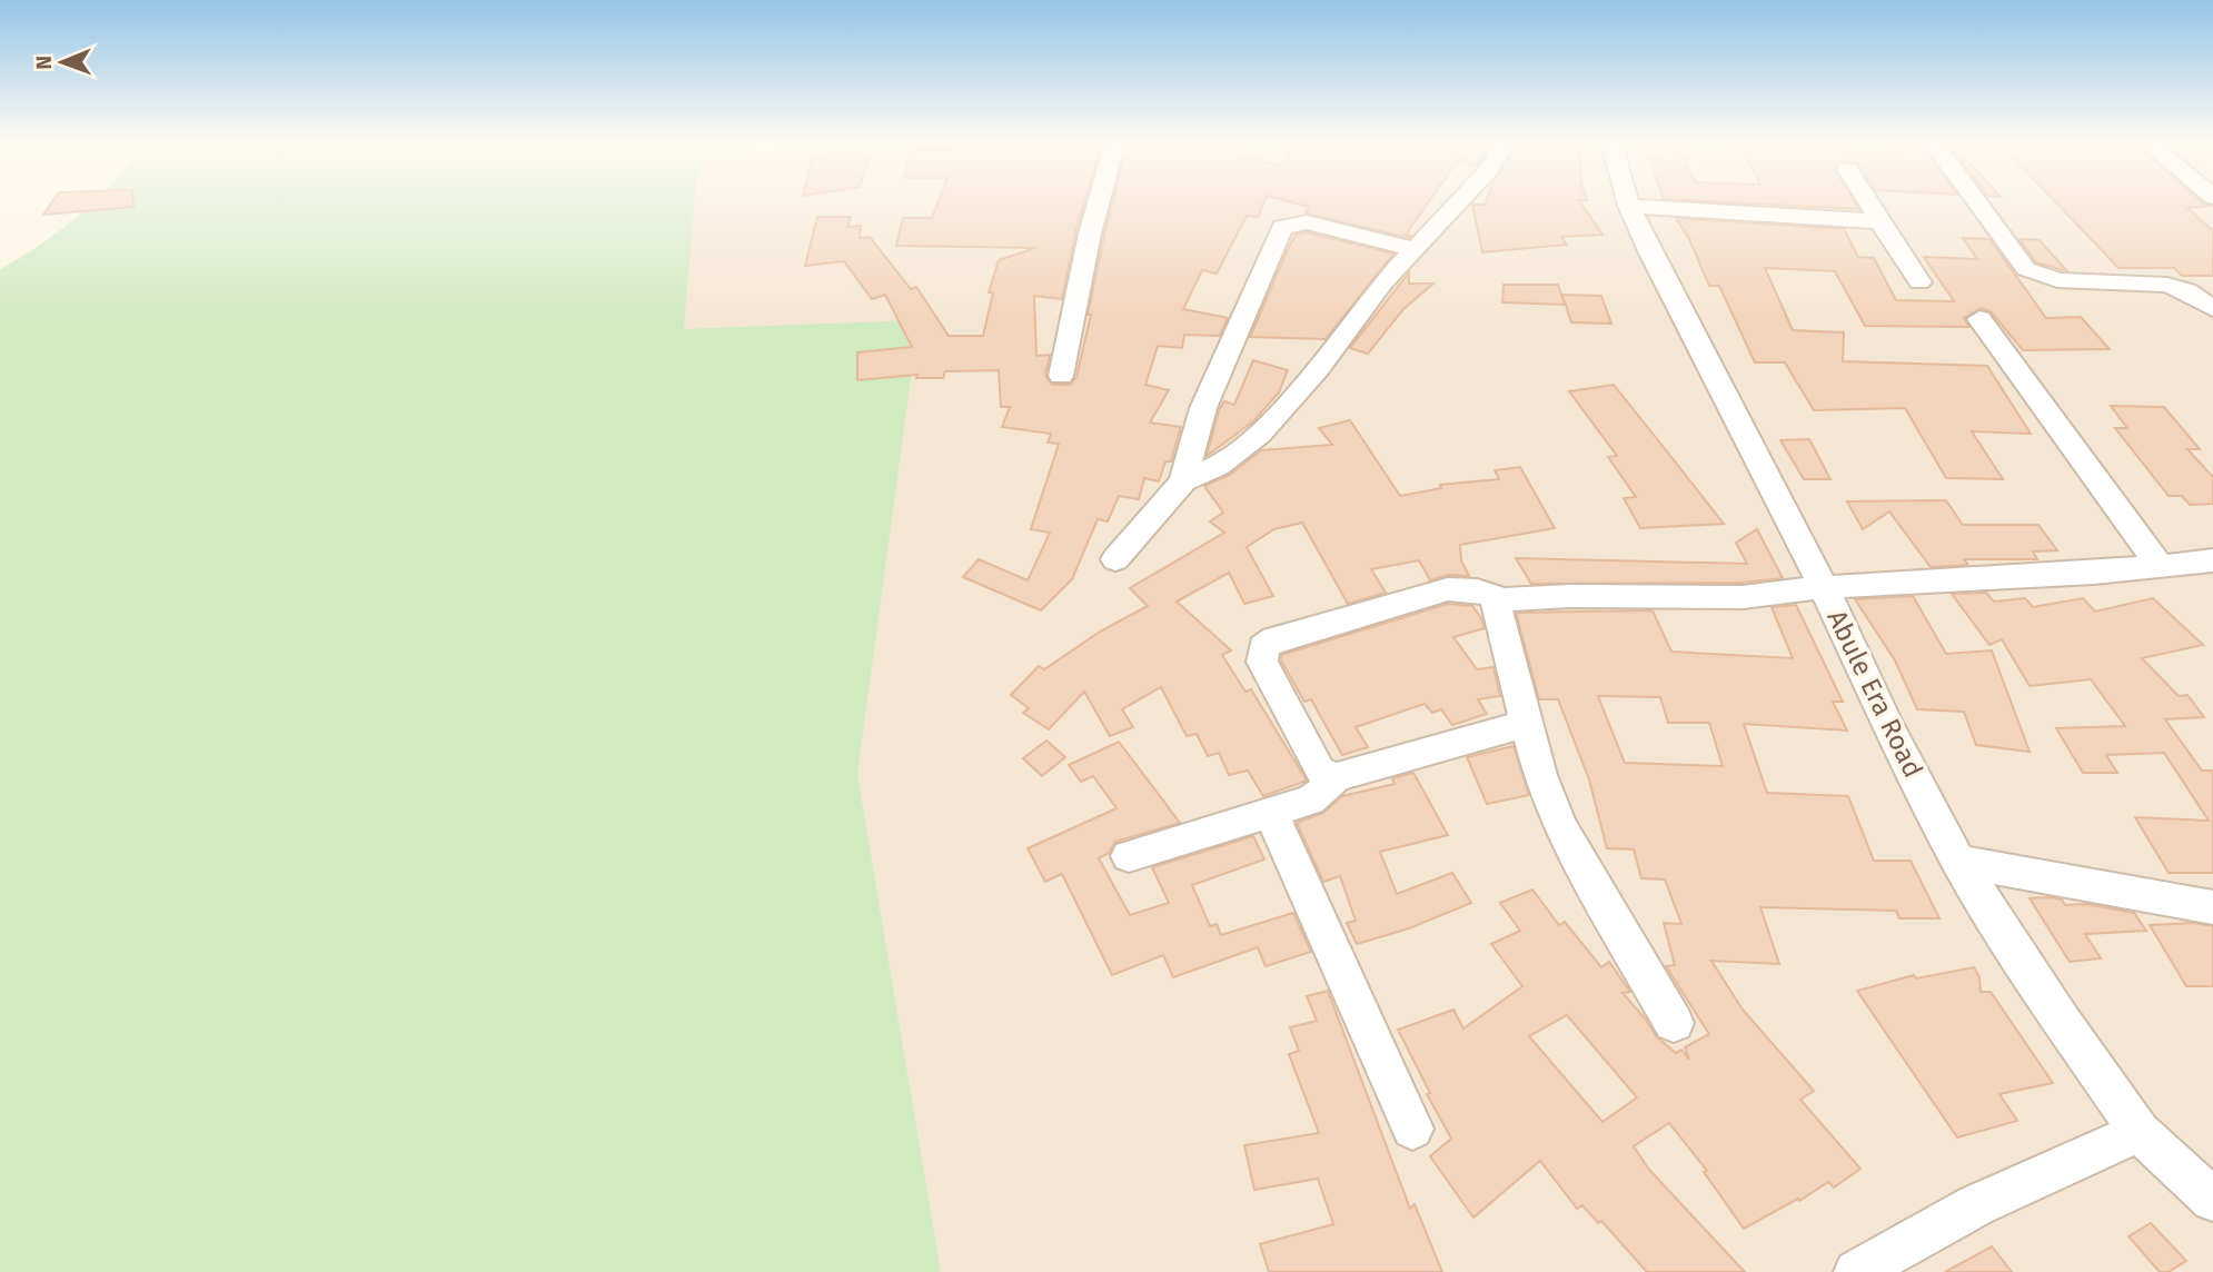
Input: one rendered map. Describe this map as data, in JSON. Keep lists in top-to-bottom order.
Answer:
{
  "streets": {
    "street": ["Abule Era Road"]
  },
  "north": "left"
}
